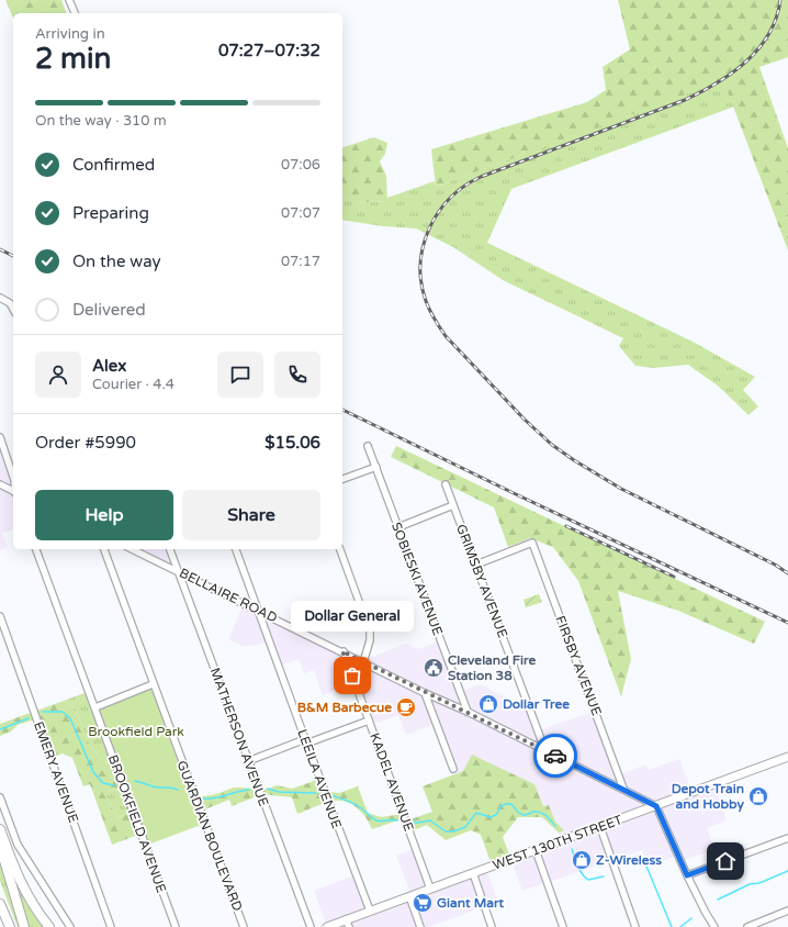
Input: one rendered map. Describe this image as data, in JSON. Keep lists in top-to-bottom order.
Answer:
{
  "streets": {
    "main road": ["WEST 130TH STREET"],
    "street": [
      "SOBIESKI AVENUE",
      "GRIMSBY AVENUE",
      "BELLAIRE ROAD",
      "FIRSBY AVENUE",
      "MATHERSON AVENUE",
      "EMERY AVENUE",
      "LEEILA AVENUE",
      "KADEL AVENUE",
      "BROOKFIELD AVENUE",
      "GUARDIAN BOULEVARD"
    ]
  },
  "crossings": [
    ["SOBIESKI AVENUE", "BELLAIRE ROAD"],
    ["GRIMSBY AVENUE", "BELLAIRE ROAD"],
    ["GRIMSBY AVENUE", "FIRSBY AVENUE"],
    ["BELLAIRE ROAD", "FIRSBY AVENUE"],
    ["BELLAIRE ROAD", "MATHERSON AVENUE"],
    ["BELLAIRE ROAD", "LEEILA AVENUE"],
    ["BELLAIRE ROAD", "KADEL AVENUE"],
    ["BELLAIRE ROAD", "WEST 130TH STREET"],
    ["LEEILA AVENUE", "WEST 130TH STREET"],
    ["KADEL AVENUE", "WEST 130TH STREET"]
  ],
  "parks": ["Brookfield Park"],
  "places": {
    "public building": ["Cleveland Fire Station 38"],
    "other": ["Dollar General"],
    "shop": ["Dollar Tree", "Depot Train and Hobby", "Z-Wireless"],
    "cafe": ["B&M Barbecue"],
    "supermarket": ["Giant Mart"]
  },
  "page": {
    "heading": ["2 min", "Arriving in", "07:27–07:32"],
    "panel": [
      "Alex",
      "Courier · 4.4",
      "Order #5990",
      "$15.06"
    ],
    "bar": "On the way · 310 m",
    "list": [
      ["Confirmed", "07:06"],
      ["Preparing", "07:07"],
      ["On the way", "07:17"],
      "Delivered"
    ],
    "buttons": ["Help", "Share"],
    "bubble": "Dollar General"
  }
}
